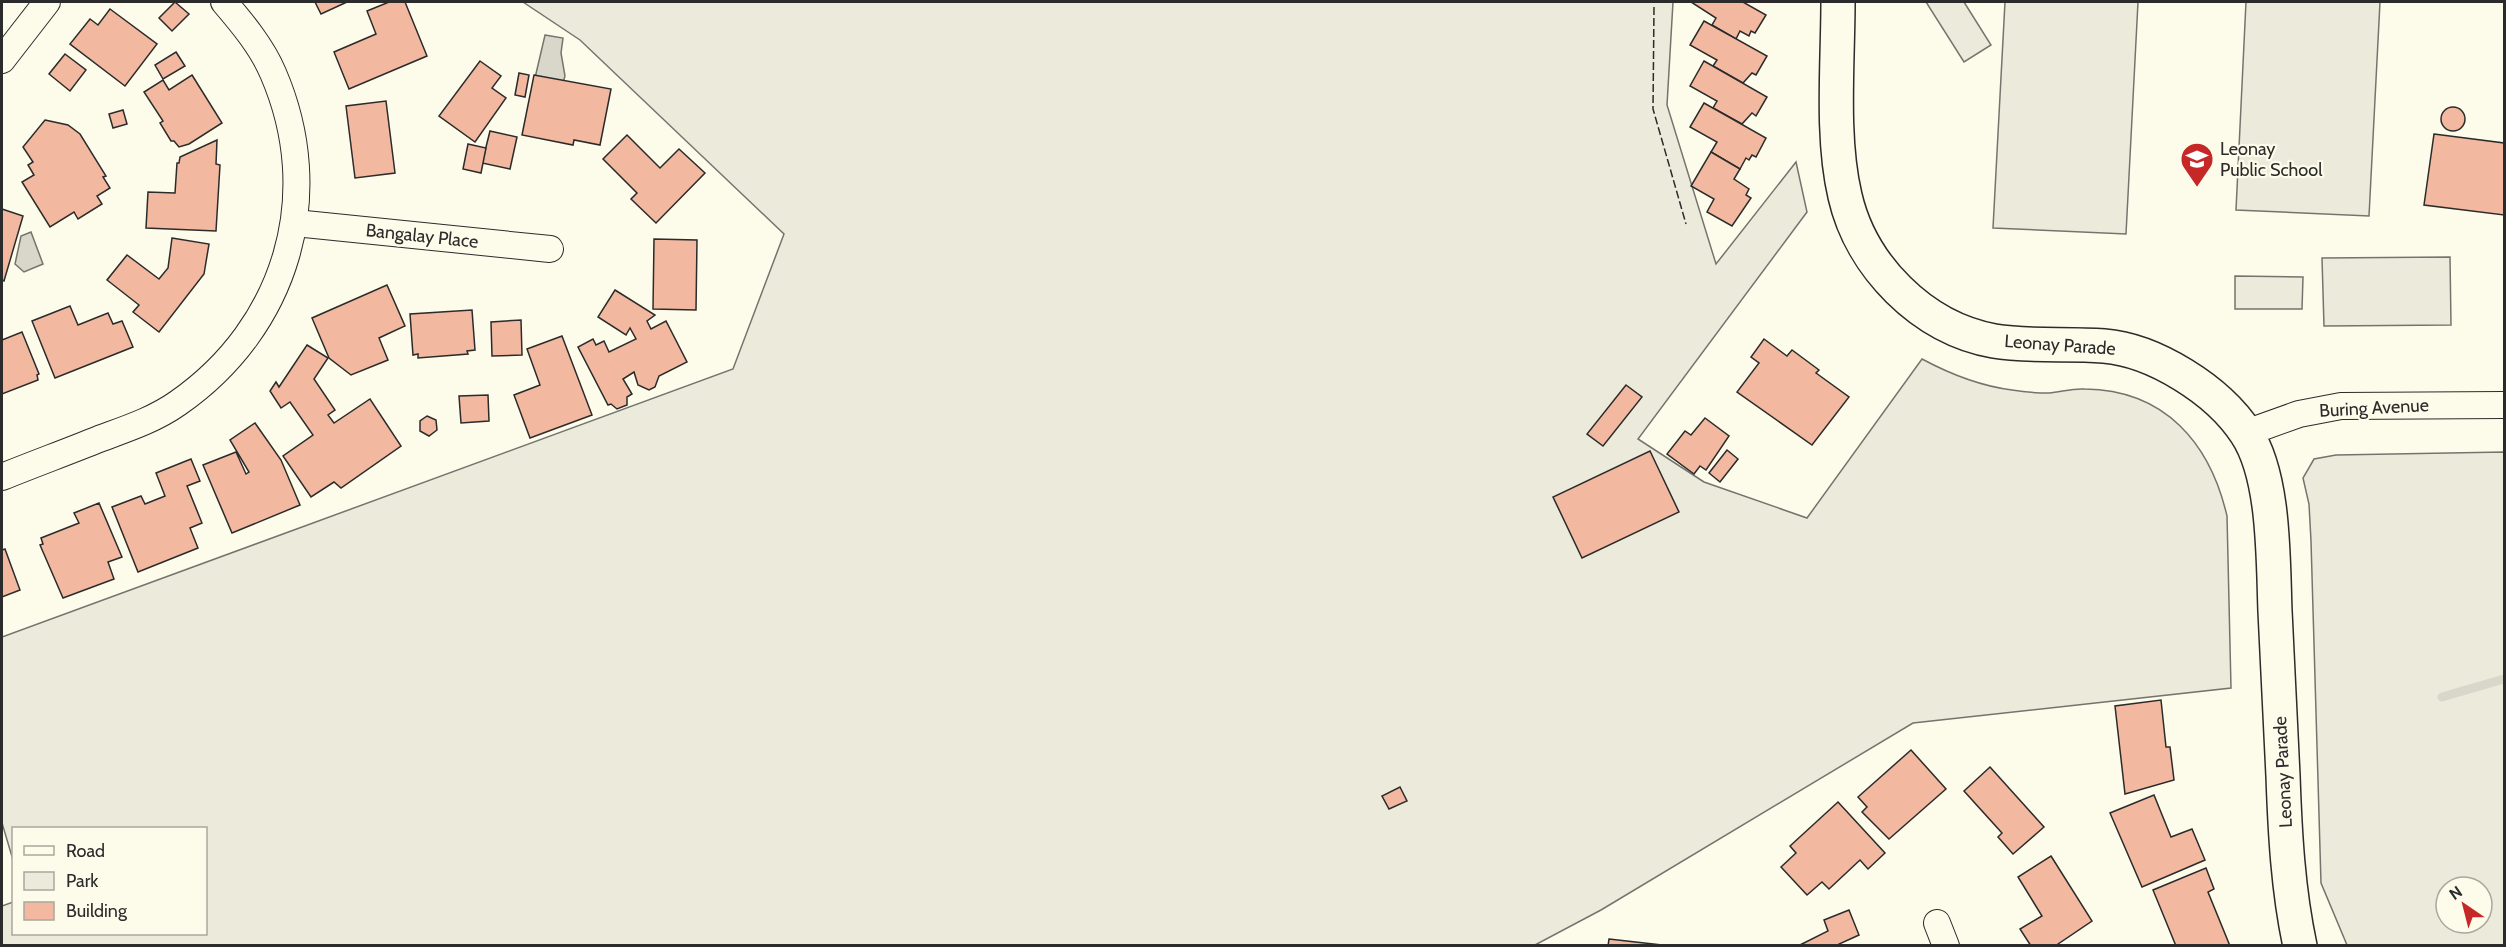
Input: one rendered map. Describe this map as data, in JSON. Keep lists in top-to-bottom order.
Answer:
{
  "streets": {
    "street": ["Bangalay Place", "Leonay Parade", "Buring Avenue"]
  },
  "crossings": [
    ["Leonay Parade", "Buring Avenue"]
  ],
  "places": {
    "school or university": ["Leonay Public School"]
  },
  "legend": ["Road", "Park", "Building"],
  "north": "top left"
}
